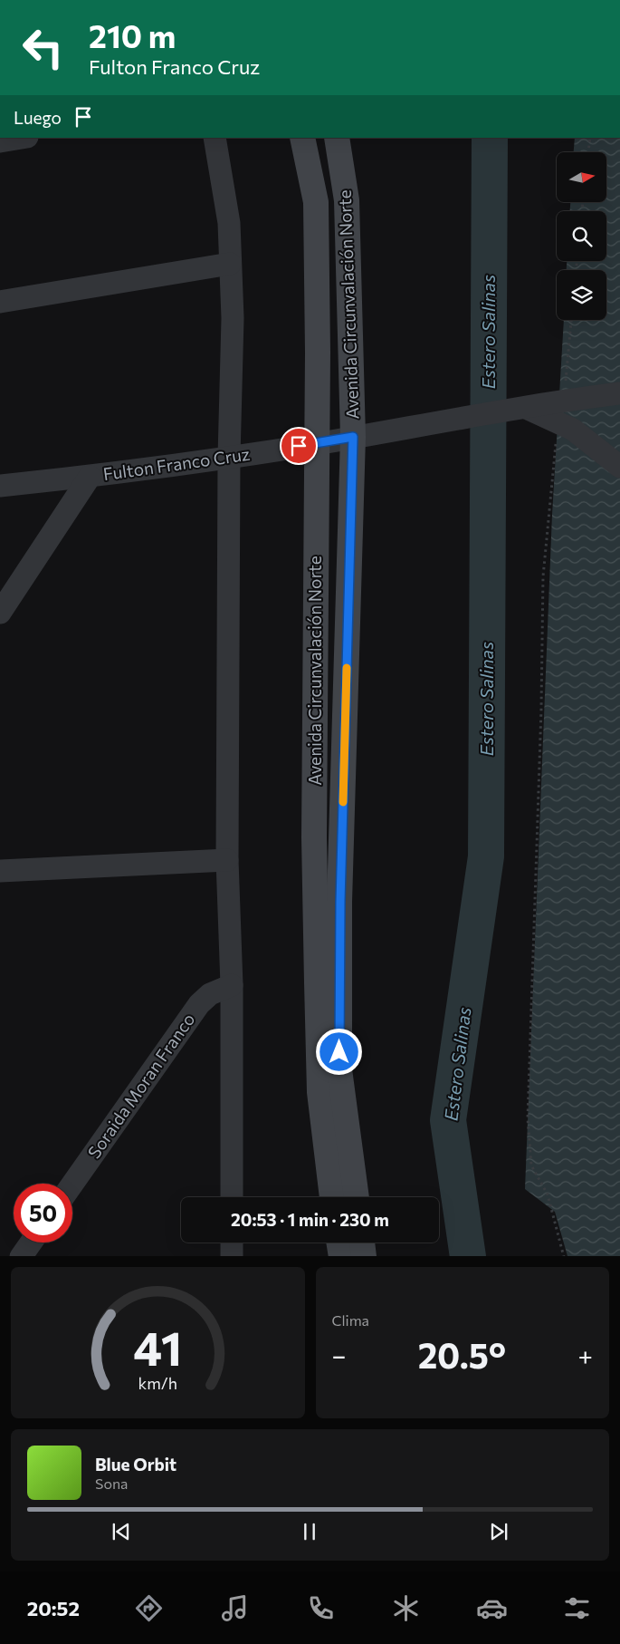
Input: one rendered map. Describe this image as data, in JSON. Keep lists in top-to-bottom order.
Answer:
{
  "streets": {
    "main road": ["Avenida Circunvalación Norte"],
    "street": ["Fulton Franco Cruz", "Soraida Moran Franco"]
  },
  "crossings": [
    ["Avenida Circunvalación Norte", "Fulton Franco Cruz"]
  ],
  "water": ["Estero Salinas"],
  "north": "right",
  "page": {
    "turn": ["210 m", "Fulton Franco Cruz"],
    "then": "Luego",
    "limit": "50",
    "trip": "20:53 · 1 min · 230 m",
    "tile": "Clima",
    "heat": ["−", "20.5°", "+"],
    "song": ["Blue Orbit", "Sona"],
    "tabs": "20:52",
    "gauge": ["41", "km/h"]
  }
}
